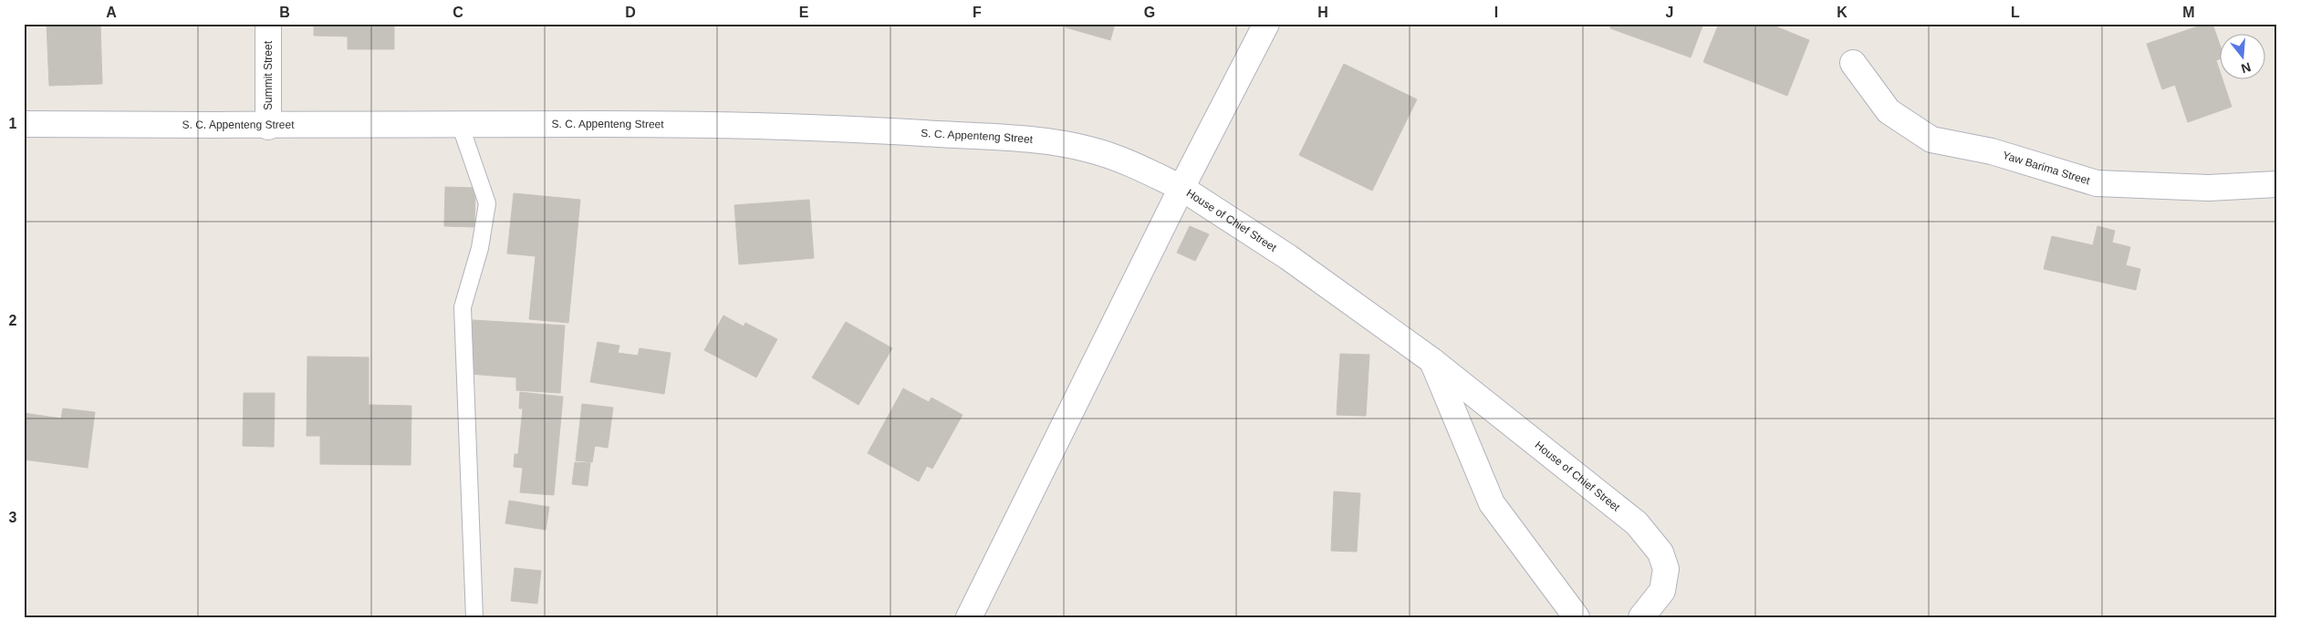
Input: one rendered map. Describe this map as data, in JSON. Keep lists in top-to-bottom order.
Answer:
{
  "streets": {
    "street": [
      "Summit Street",
      "S. C. Appenteng Street",
      "Yaw Barima Street",
      "House of Chief Street"
    ]
  },
  "crossings": [
    ["Summit Street", "S. C. Appenteng Street"],
    ["S. C. Appenteng Street", "House of Chief Street"]
  ],
  "north": "bottom",
  "grid": {
    "columns": [
      "A",
      "B",
      "C",
      "D",
      "E",
      "F",
      "G",
      "H",
      "I",
      "J",
      "K",
      "L",
      "M"
    ],
    "rows": ["1", "2", "3"]
  }
}
